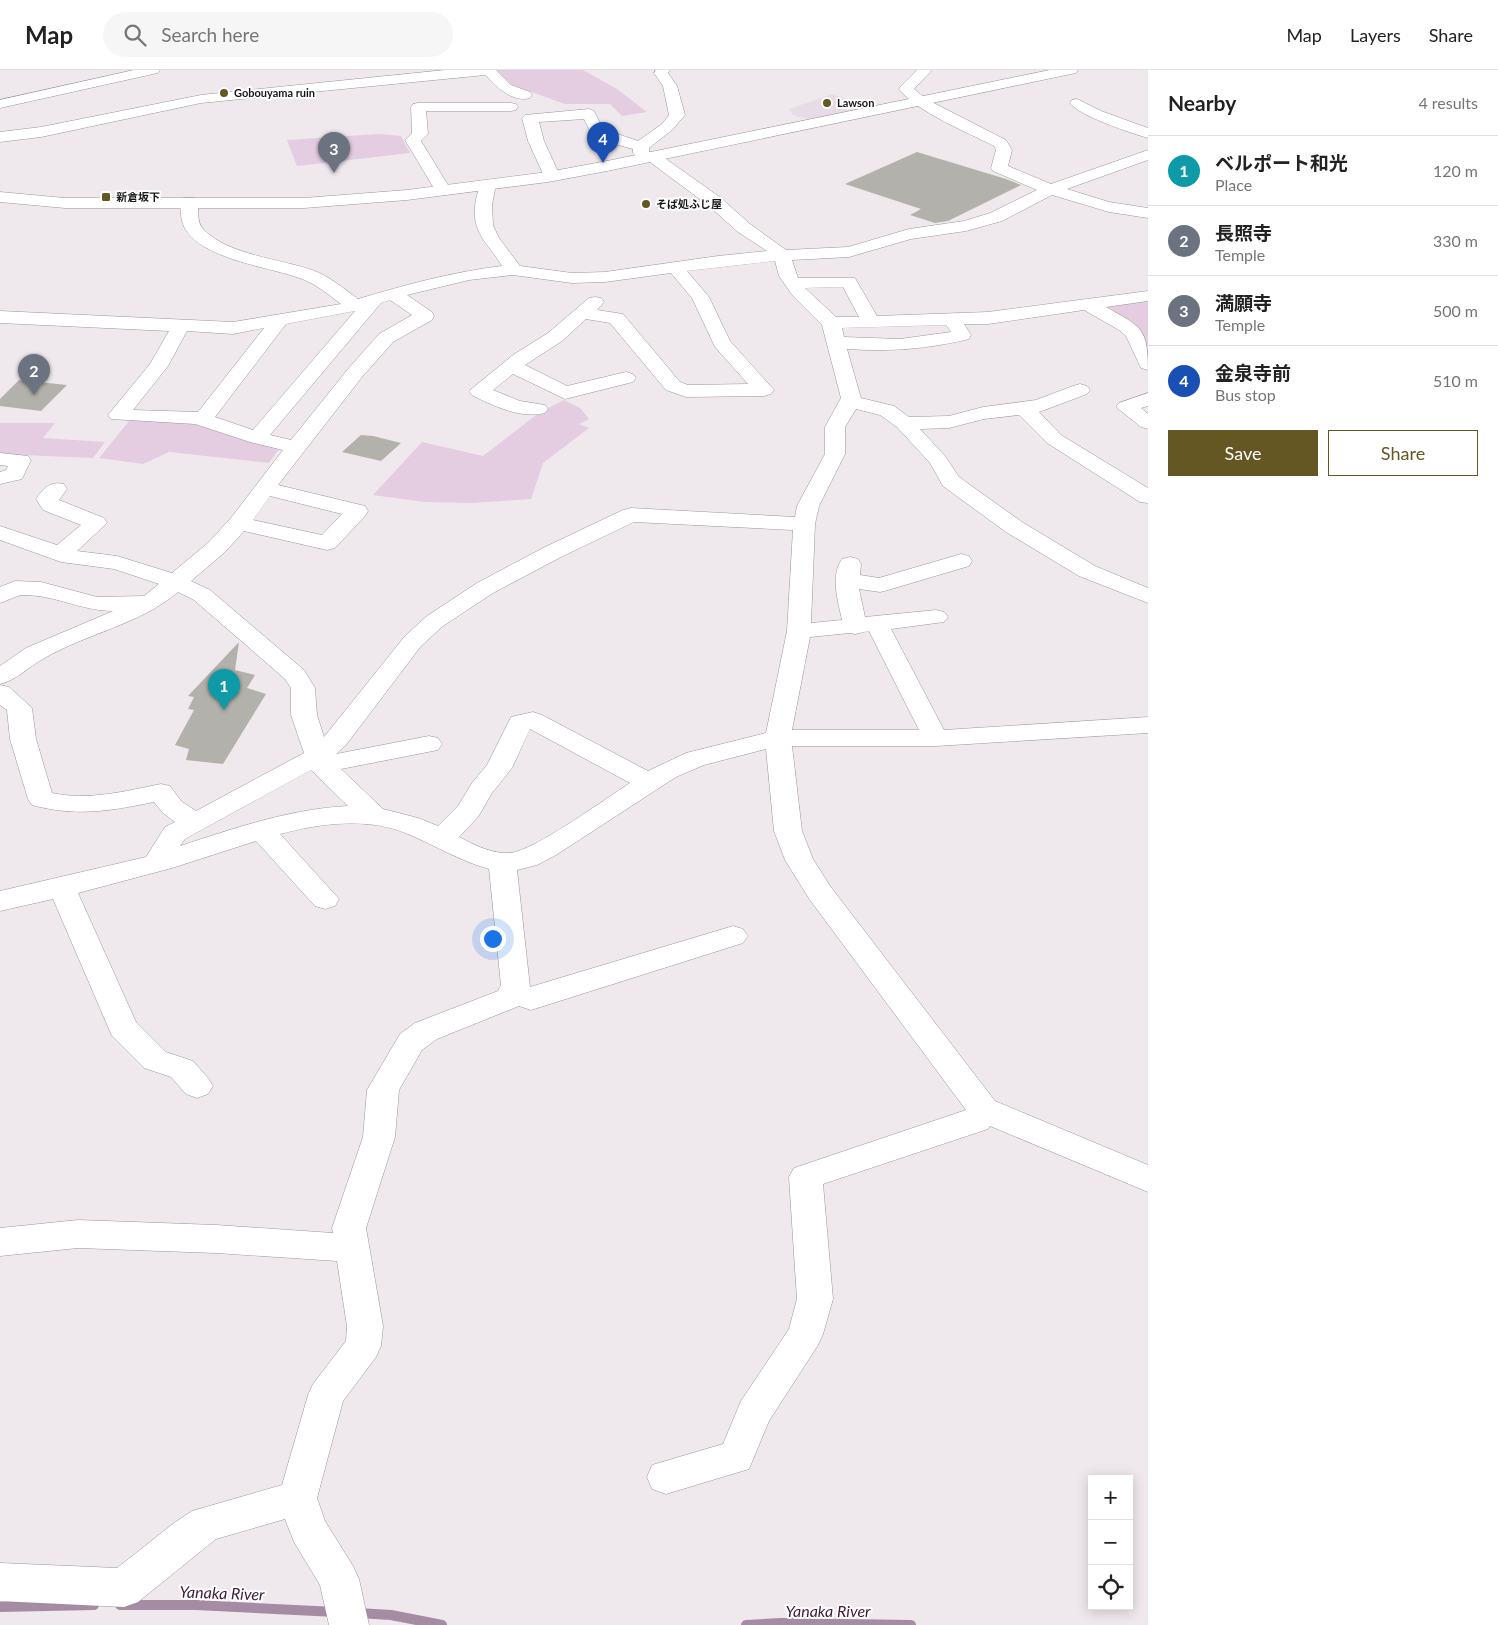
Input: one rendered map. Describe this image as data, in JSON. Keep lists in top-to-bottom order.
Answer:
{
  "water": ["Yanaka River"],
  "places": {
    "other": ["Gobouyama ruin", "Lawson", "そば処ふじ屋"],
    "transit": ["新倉坂下"]
  },
  "page": {
    "header": "Map",
    "search": "Search here",
    "nav": ["Map", "Layers", "Share"],
    "heading": ["Nearby", "4 results"],
    "pins": [
      "4",
      "3",
      "2",
      "1"
    ],
    "list": [
      {
        "mark": "1",
        "name": "ベルポート和光",
        "note": "Place",
        "value": "120 m"
      },
      {
        "mark": "2",
        "name": "長照寺",
        "note": "Temple",
        "value": "330 m"
      },
      {
        "mark": "3",
        "name": "満願寺",
        "note": "Temple",
        "value": "500 m"
      },
      {
        "mark": "4",
        "name": "金泉寺前",
        "note": "Bus stop",
        "value": "510 m"
      }
    ],
    "buttons": ["Save", "Share"],
    "map_buttons": ["+", "−"]
  }
}
